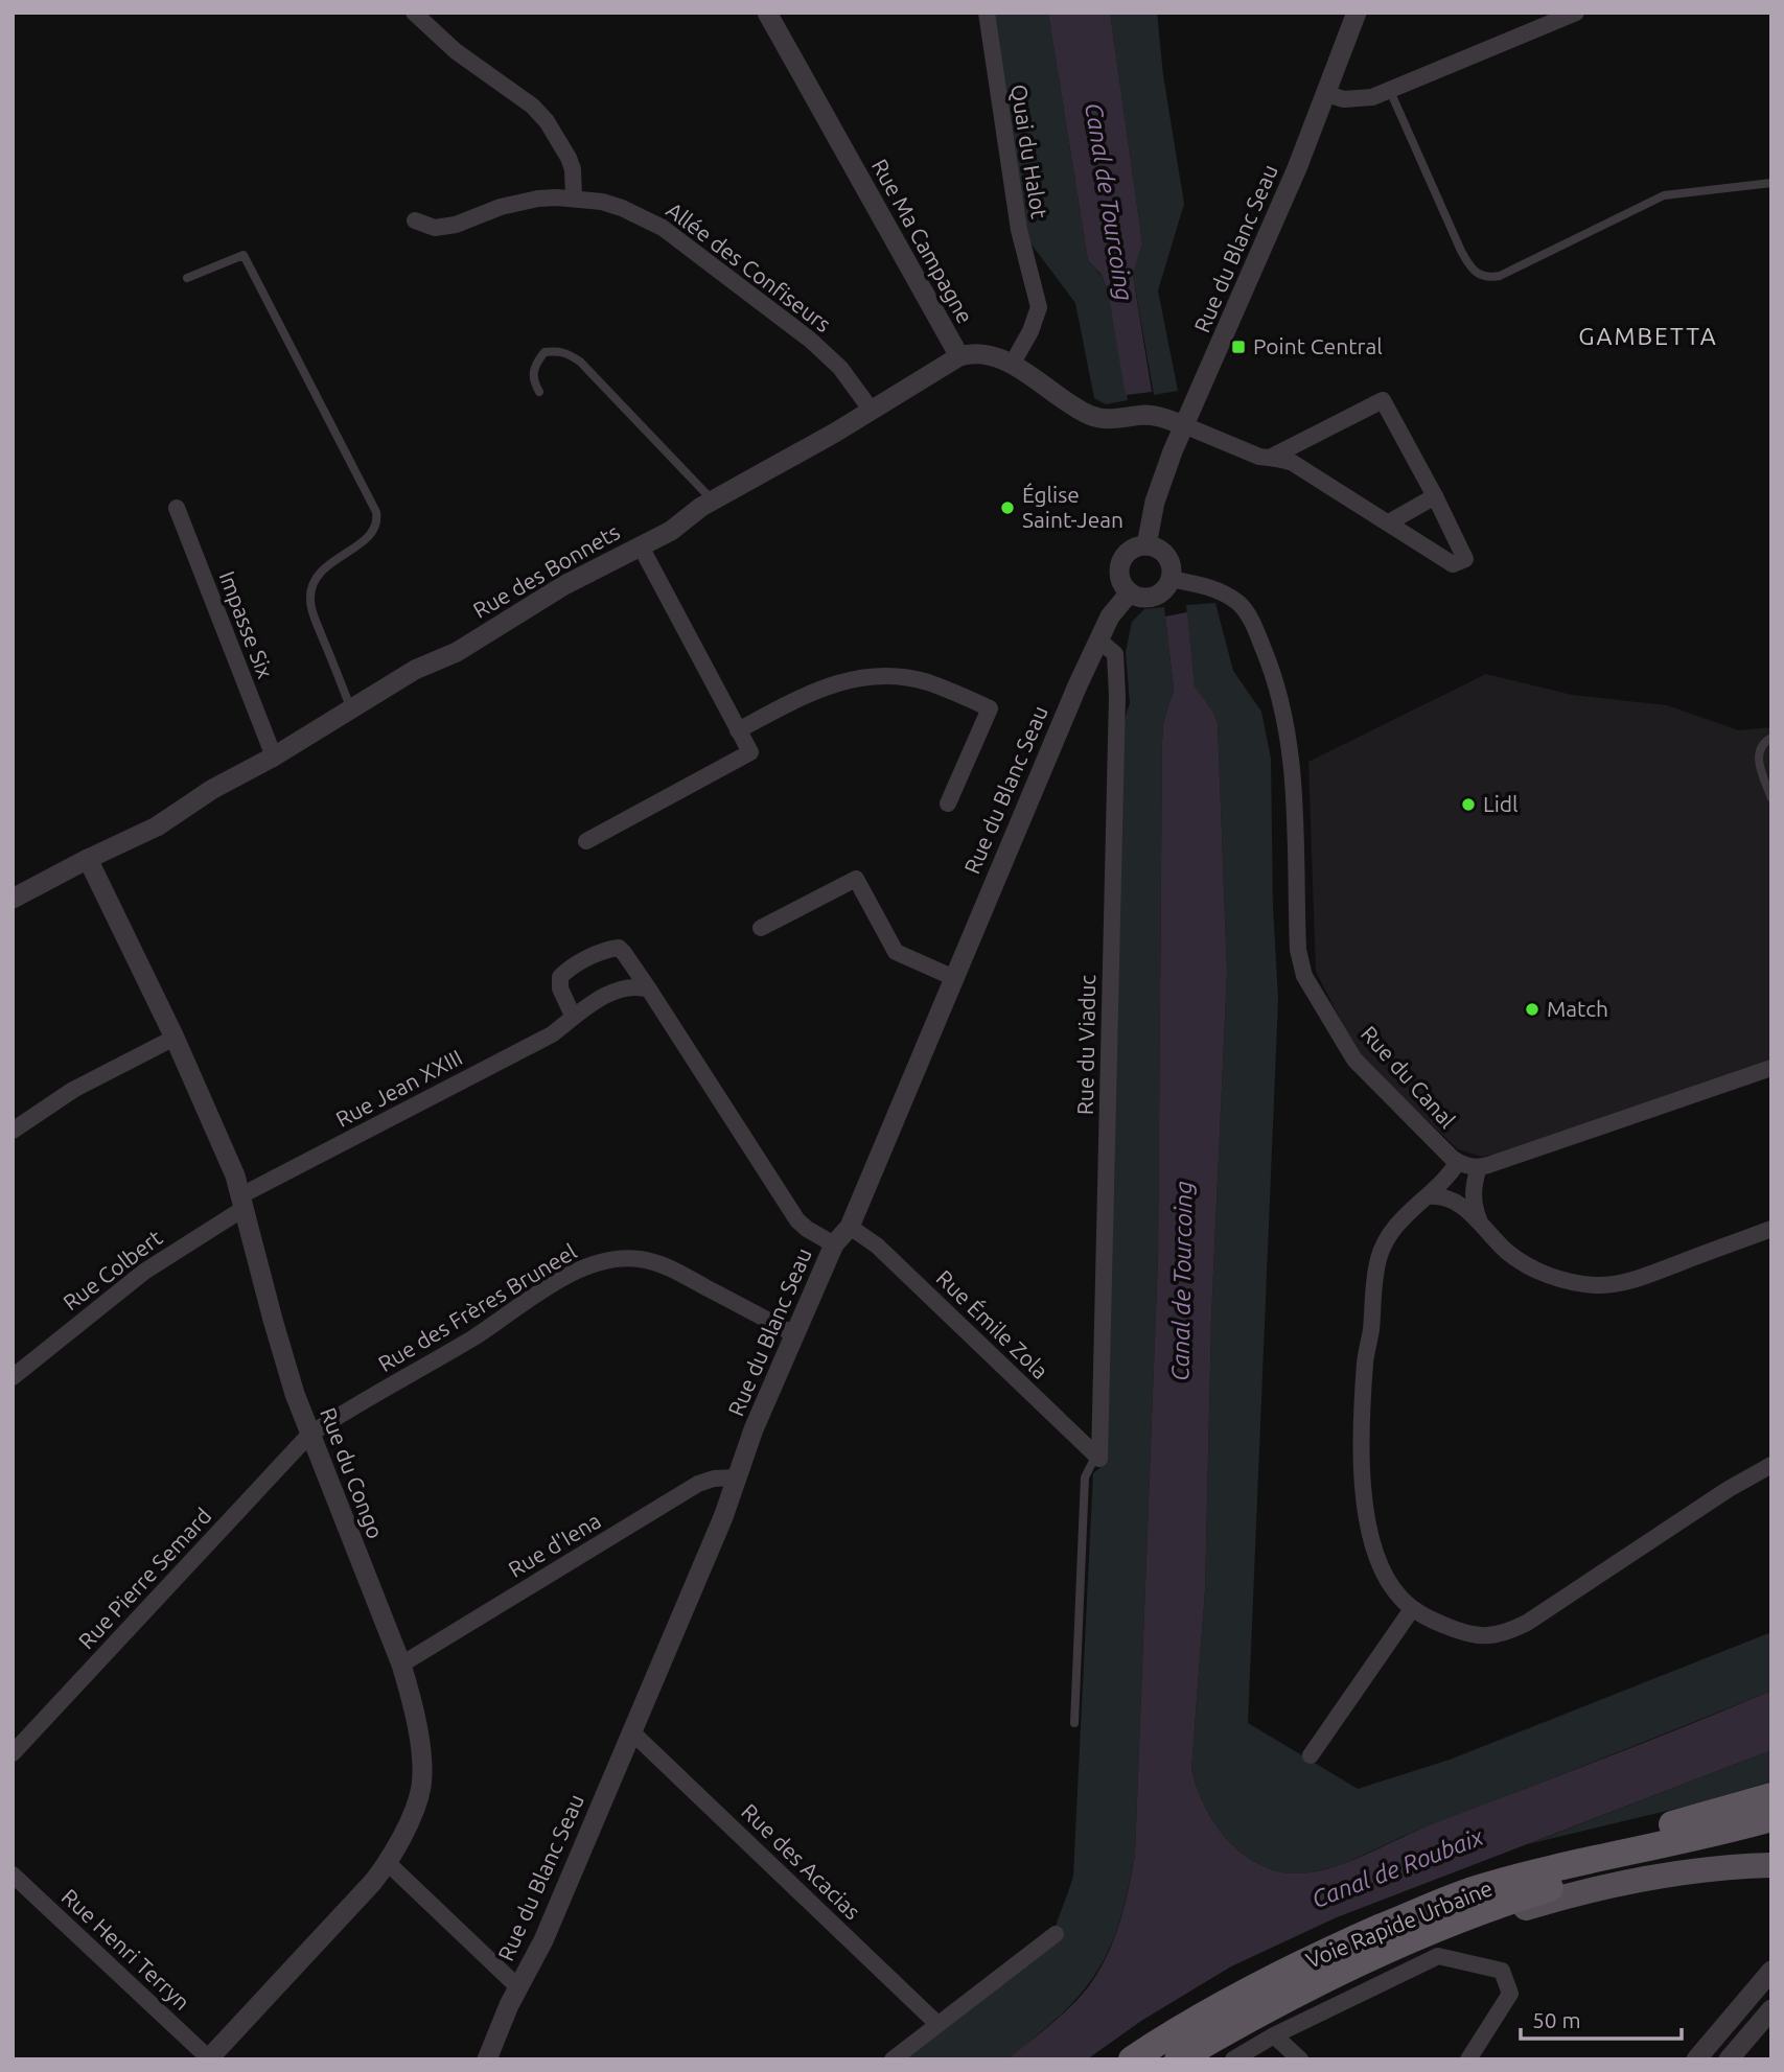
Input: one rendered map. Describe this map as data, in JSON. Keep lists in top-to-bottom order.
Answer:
{
  "streets": {
    "highway": ["Voie Rapide Urbaine"],
    "street": [
      "Quai du Halot",
      "Rue Ma Campagne",
      "Rue du Blanc Seau",
      "Allée des Confiseurs",
      "Rue des Bonnets",
      "Impasse Six",
      "Rue du Viaduc",
      "Rue du Canal",
      "Rue Jean XXIII",
      "Rue Colbert",
      "Rue des Frères Bruneel",
      "Rue Émile Zola",
      "Rue du Congo",
      "Rue d'Iena",
      "Rue Pierre Semard",
      "Rue des Acacias",
      "Rue Henri Terryn"
    ]
  },
  "crossings": [
    ["Quai du Halot", "Rue Ma Campagne"],
    ["Rue Ma Campagne", "Rue du Blanc Seau"],
    ["Rue Ma Campagne", "Rue des Bonnets"],
    ["Rue du Blanc Seau", "Rue du Viaduc"],
    ["Rue du Blanc Seau", "Rue du Canal"],
    ["Rue du Blanc Seau", "Rue des Frères Bruneel"],
    ["Rue du Blanc Seau", "Rue Émile Zola"],
    ["Rue du Blanc Seau", "Rue d'Iena"],
    ["Rue du Blanc Seau", "Rue des Acacias"],
    ["Allée des Confiseurs", "Rue des Bonnets"],
    ["Rue des Bonnets", "Impasse Six"],
    ["Rue des Bonnets", "Rue du Congo"],
    ["Rue du Viaduc", "Rue Émile Zola"],
    ["Rue Jean XXIII", "Rue Colbert"],
    ["Rue Jean XXIII", "Rue du Congo"],
    ["Rue Colbert", "Rue du Congo"],
    ["Rue des Frères Bruneel", "Rue du Congo"],
    ["Rue des Frères Bruneel", "Rue Pierre Semard"],
    ["Rue du Congo", "Rue d'Iena"],
    ["Rue du Congo", "Rue Pierre Semard"],
    ["Rue du Congo", "Rue Henri Terryn"]
  ],
  "districts": ["GAMBETTA"],
  "water": ["Canal de Tourcoing", "Canal de Roubaix"],
  "places": {
    "transit": ["Point Central"],
    "other": ["Église Saint-Jean", "Lidl", "Match"]
  },
  "scale_bar": "50 m"
}
